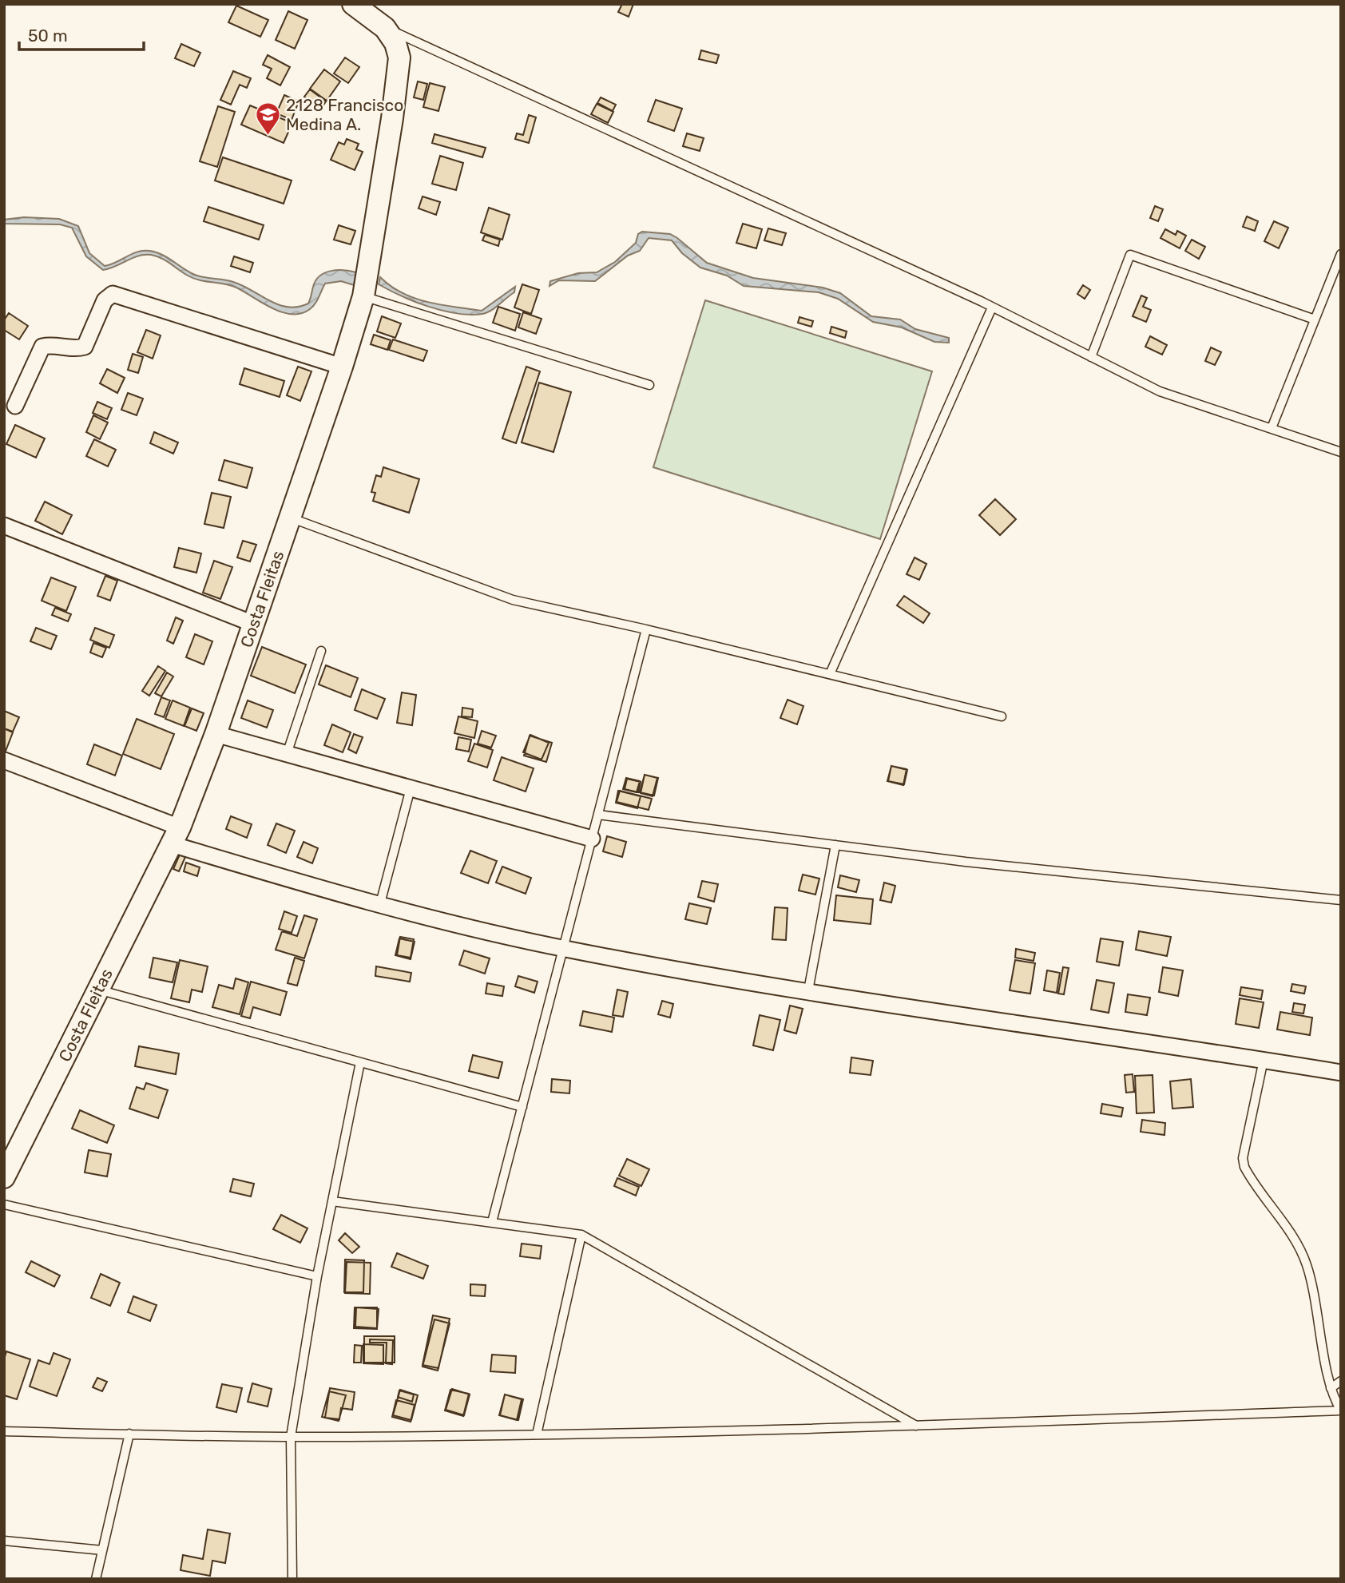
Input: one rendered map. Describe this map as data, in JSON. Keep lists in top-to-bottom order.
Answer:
{
  "streets": {
    "main road": ["Costa Fleitas"]
  },
  "places": {
    "school or university": ["2128 Francisco Medina A."]
  },
  "scale_bar": "50 m"
}
